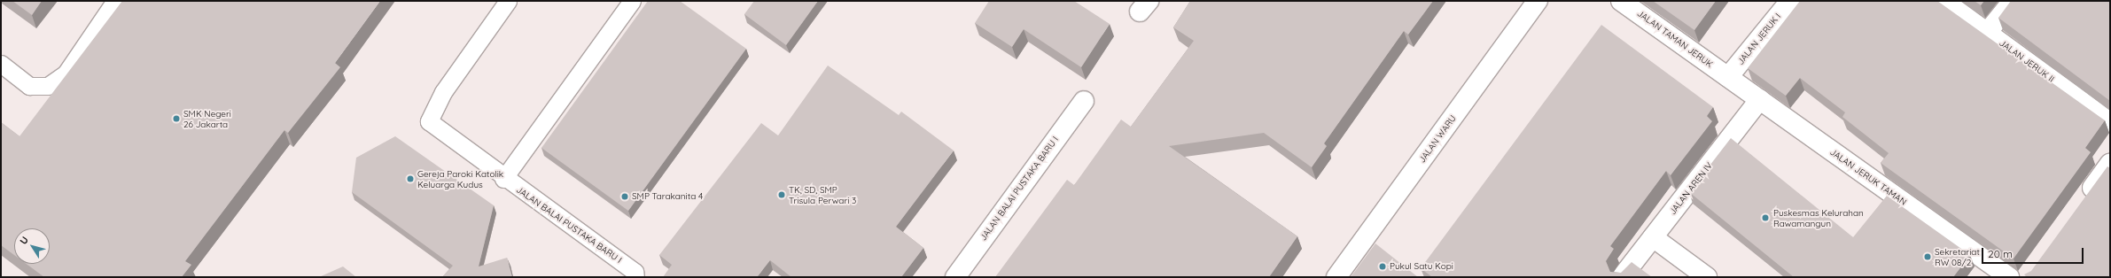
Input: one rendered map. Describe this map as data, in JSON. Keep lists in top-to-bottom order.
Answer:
{
  "streets": {
    "street": [
      "JALAN TAMAN JERUK",
      "JALAN JERUK I",
      "JALAN JERUK II",
      "JALAN WARU",
      "JALAN JERUK TAMAN",
      "JALAN BALAI PUSTAKA BARU I",
      "JALAN AREN IV"
    ]
  },
  "crossings": [
    ["JALAN TAMAN JERUK", "JALAN JERUK I"],
    ["JALAN TAMAN JERUK", "JALAN JERUK TAMAN"],
    ["JALAN JERUK I", "JALAN JERUK TAMAN"],
    ["JALAN JERUK TAMAN", "JALAN AREN IV"]
  ],
  "places": [
    "SMK Negeri 26 Jakarta",
    "Gereja Paroki Katolik Keluarga Kudus",
    "TK, SD, SMP Trisula Perwari 3",
    "SMP Tarakanita 4",
    "Puskesmas Kelurahan Rawamangun",
    "Sekretariat RW 08/2",
    "Pukul Satu Kopi"
  ],
  "scale_bar": "20 m",
  "north": "top left"
}
